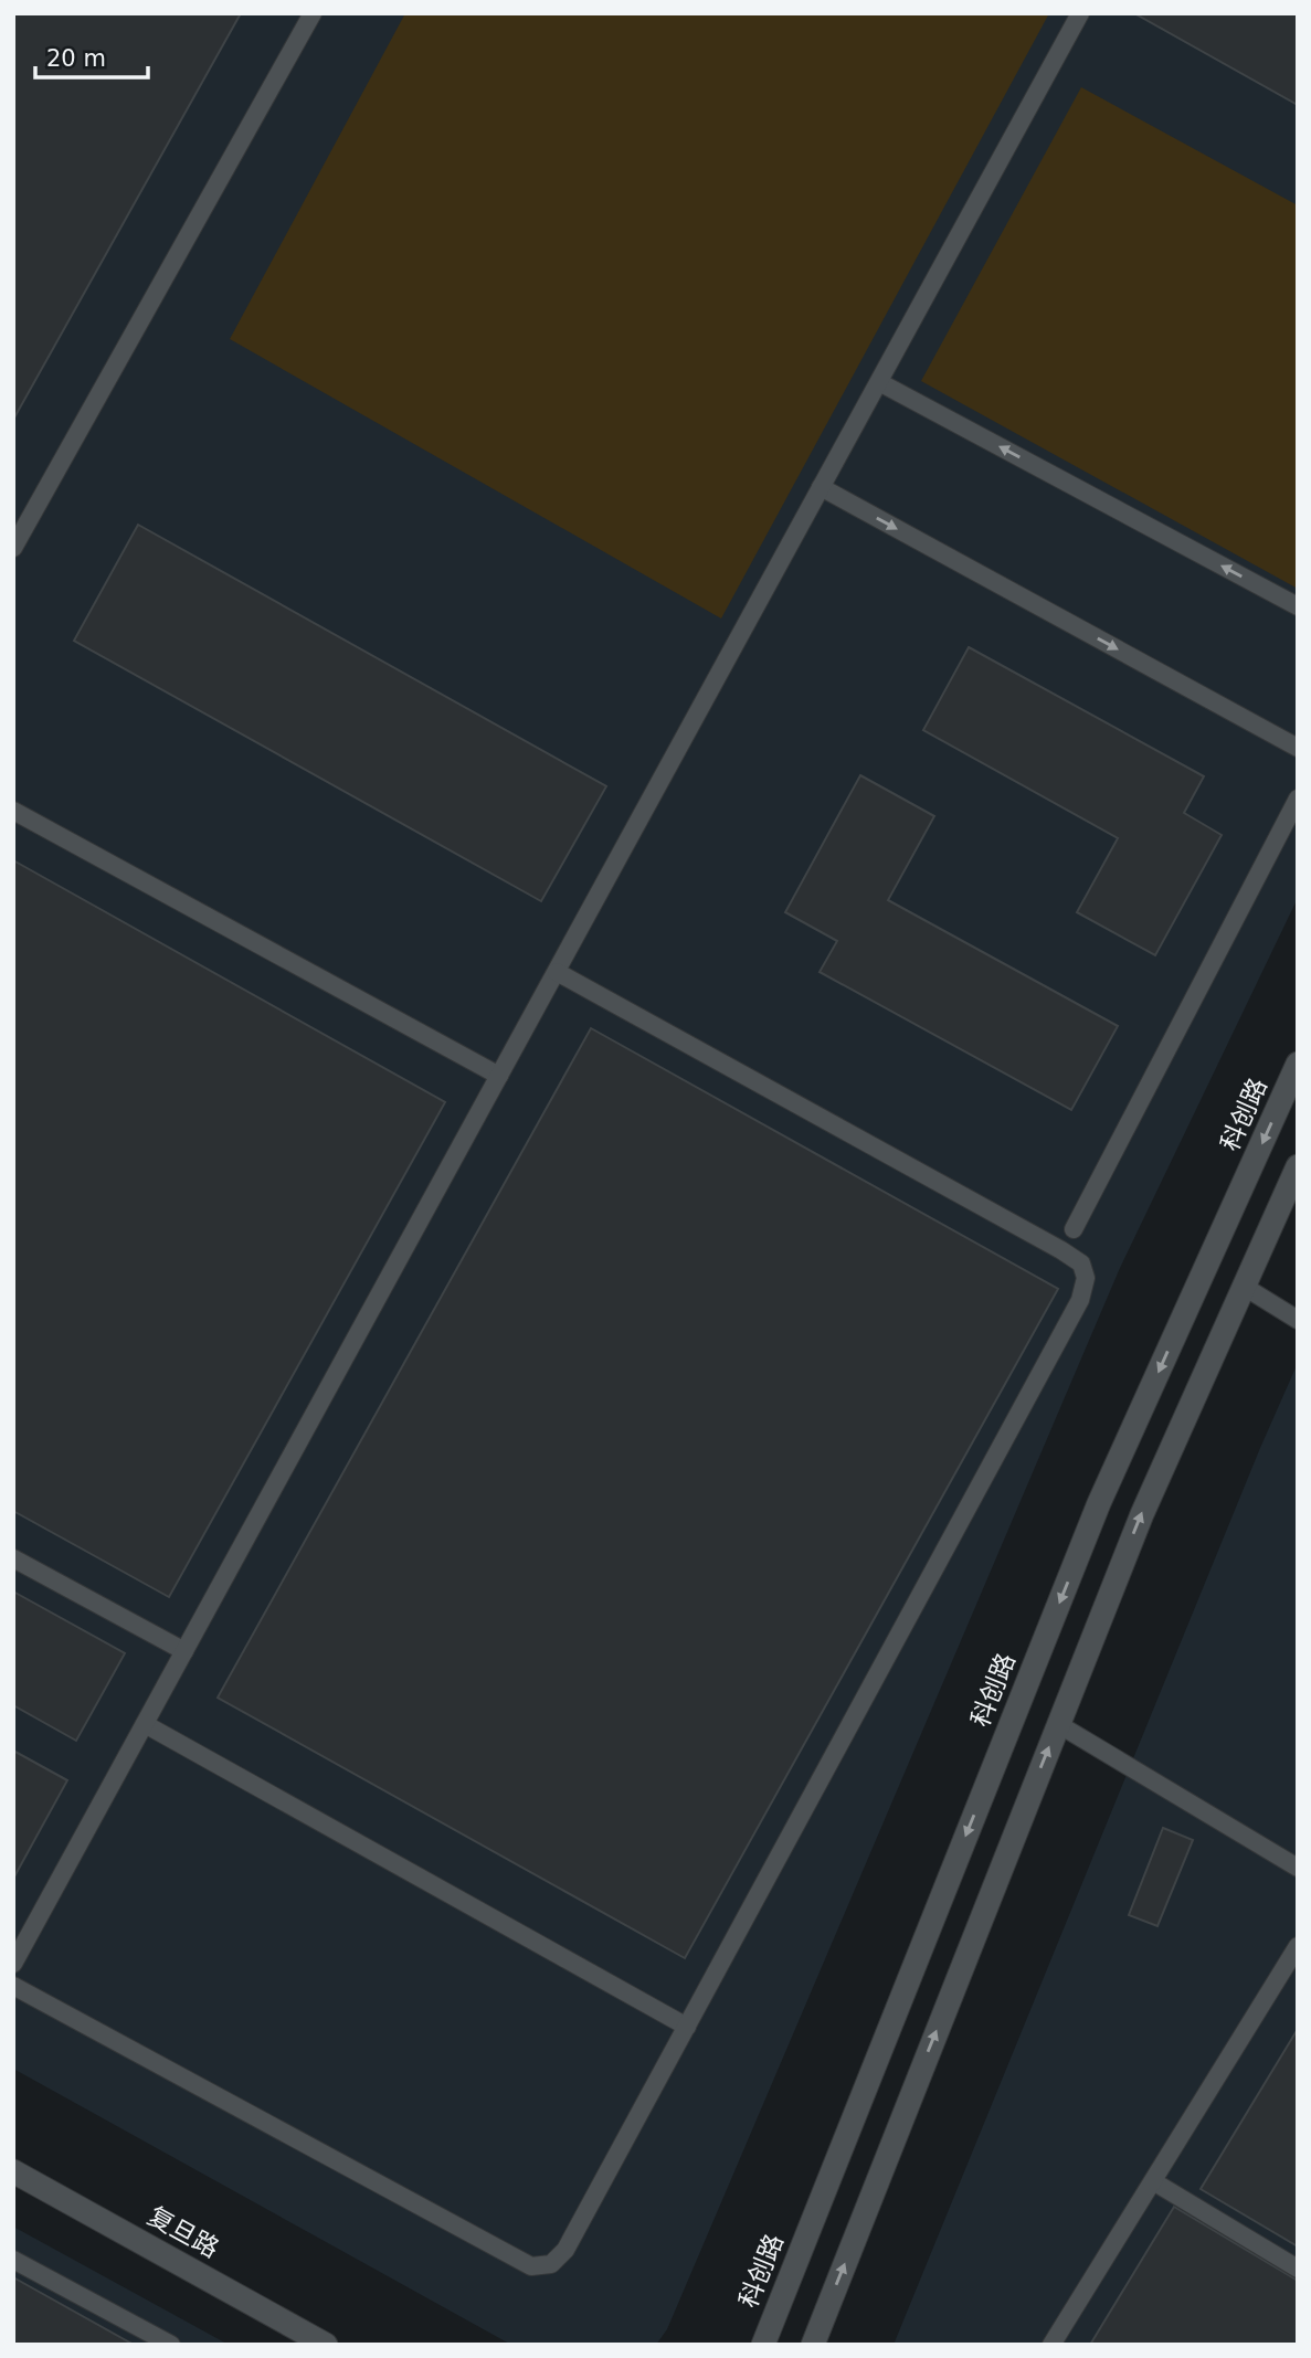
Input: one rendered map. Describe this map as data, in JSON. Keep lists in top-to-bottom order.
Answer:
{
  "streets": {
    "street": ["科创路", "复旦路"]
  },
  "scale_bar": "20 m"
}
